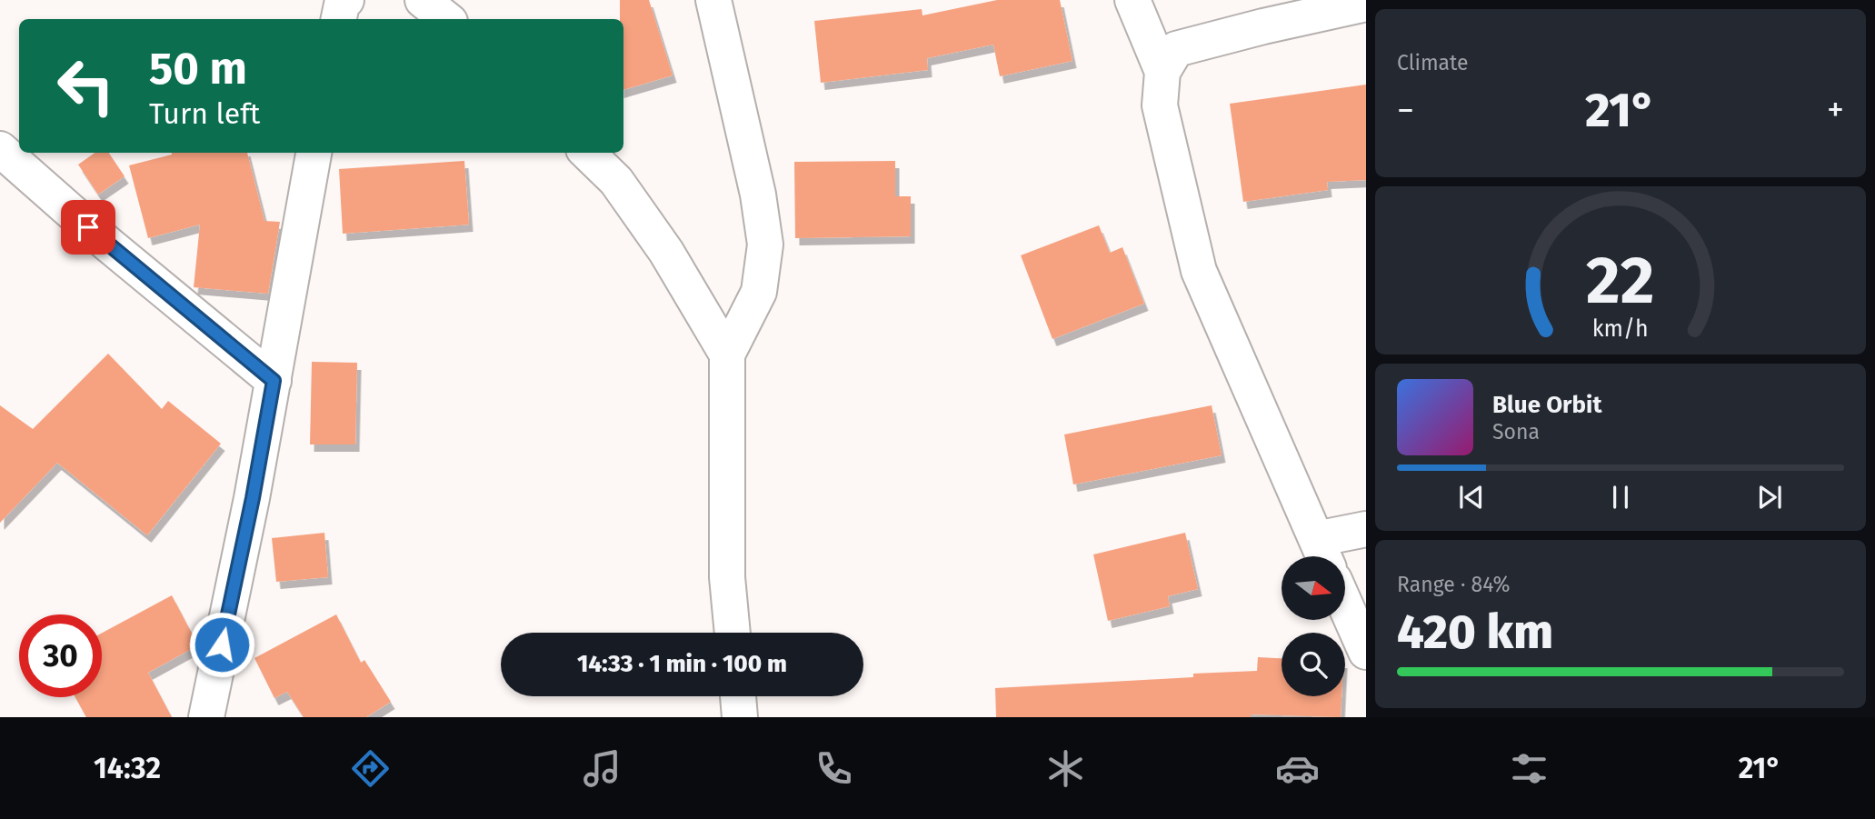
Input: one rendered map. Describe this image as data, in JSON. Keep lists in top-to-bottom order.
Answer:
{
  "north": "right",
  "page": {
    "tile": [
      "Climate",
      ["Range · 84%", "420 km"]
    ],
    "turn": ["50 m", "Turn left"],
    "heat": ["−", "21°", "+"],
    "song": ["Blue Orbit", "Sona"],
    "limit": "30",
    "trip": "14:33 · 1 min · 100 m",
    "tabs": ["14:32", "21°"],
    "gauge": ["22", "km/h"]
  }
}
